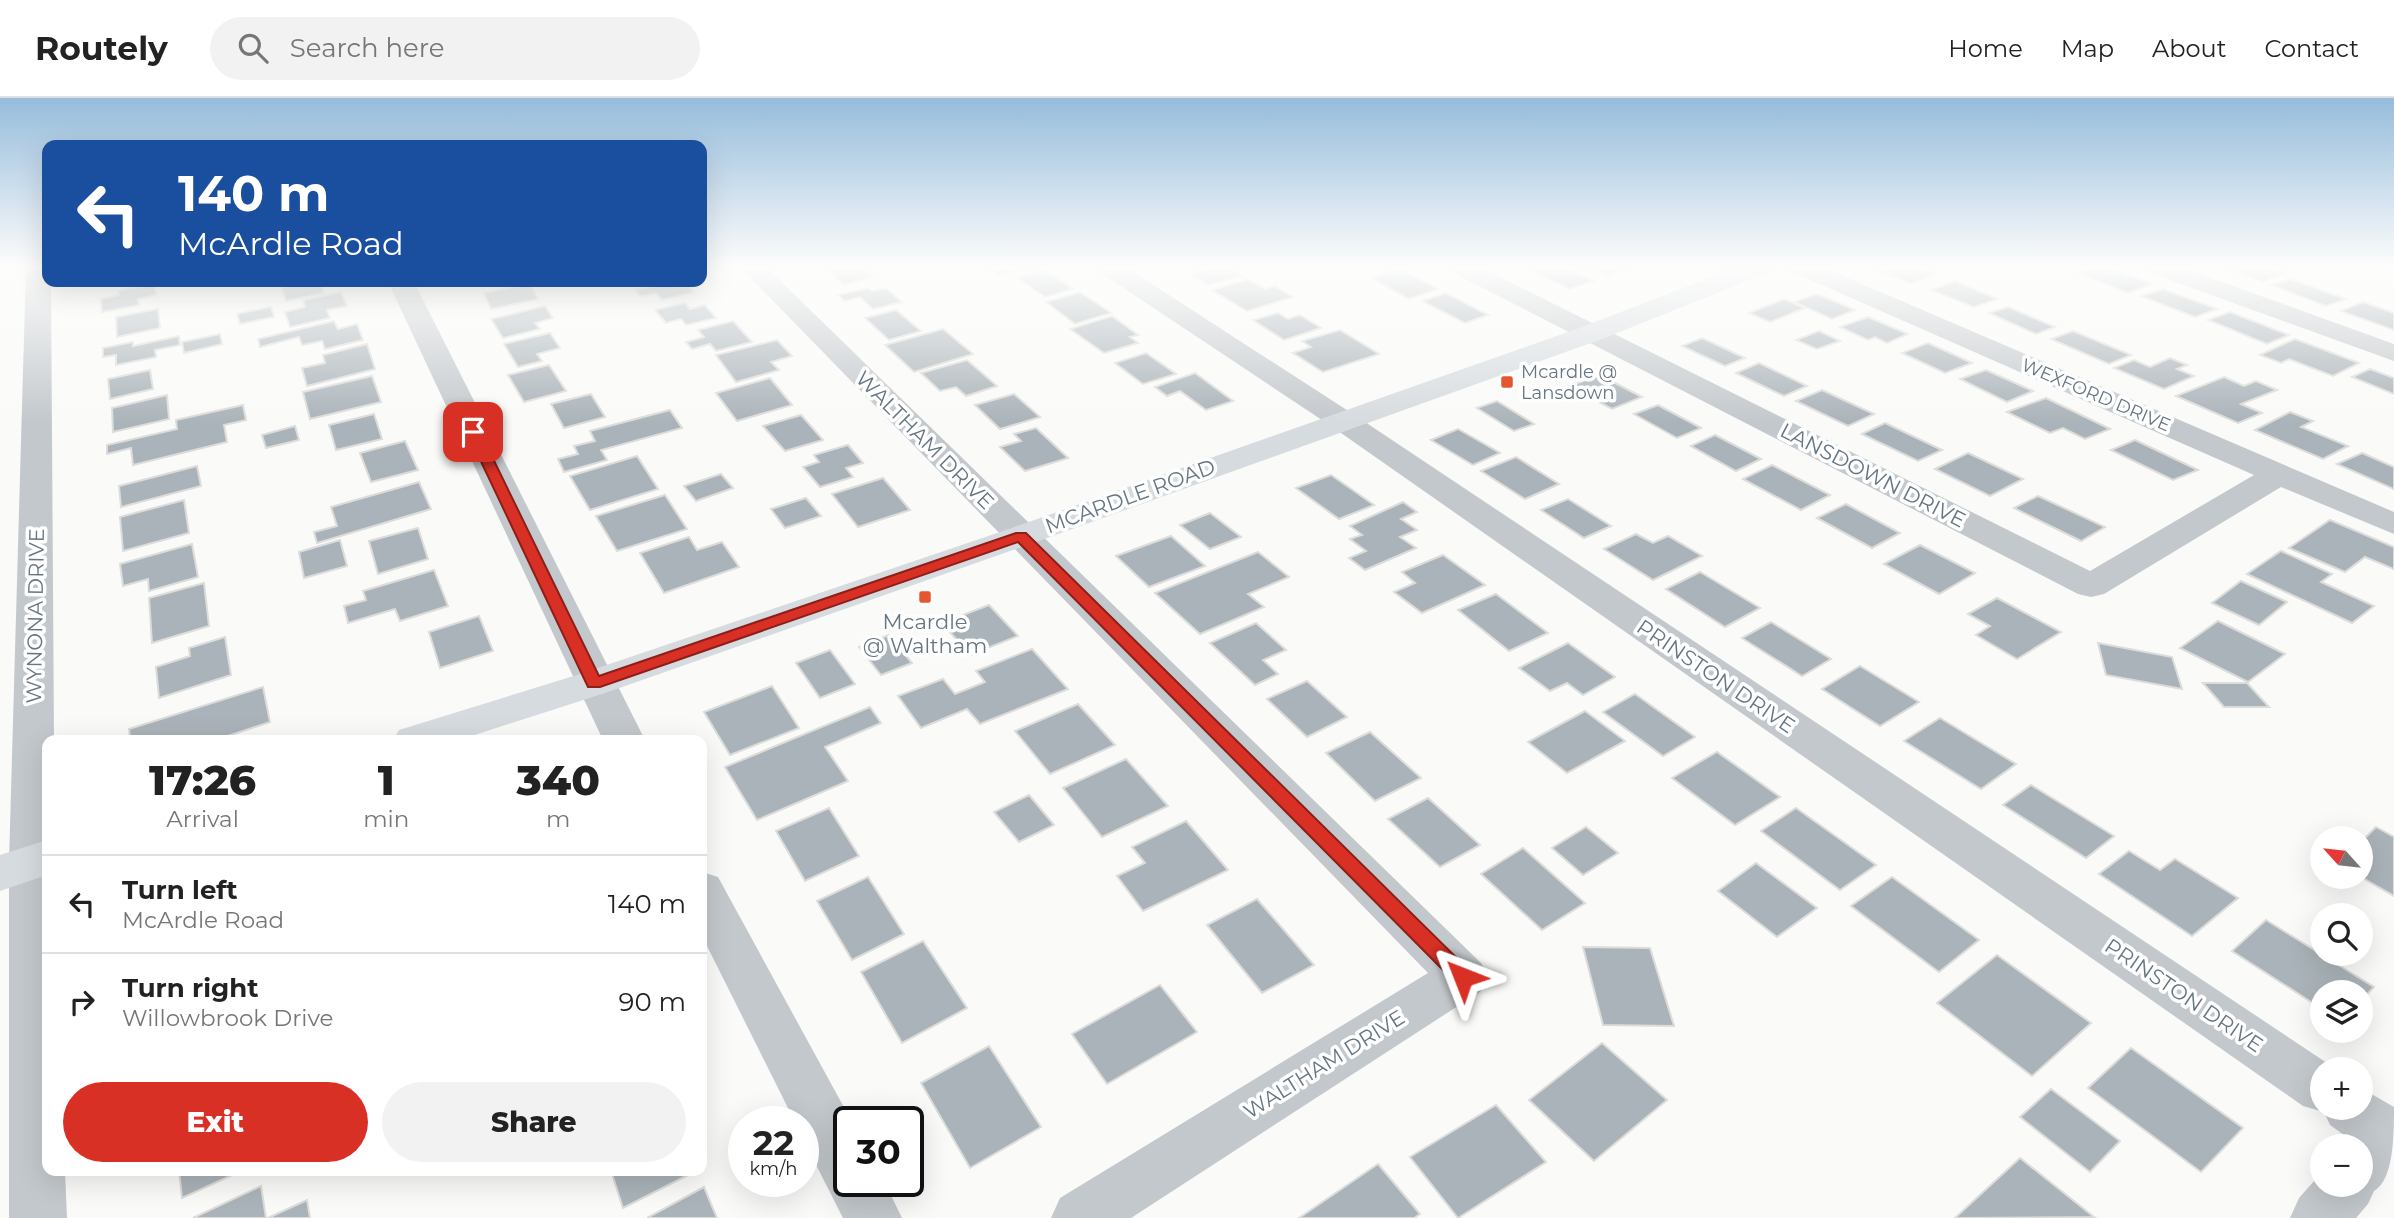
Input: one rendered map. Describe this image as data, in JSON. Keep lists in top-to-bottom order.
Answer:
{
  "streets": {
    "main road": ["MCARDLE ROAD"],
    "street": [
      "WEXFORD DRIVE",
      "WALTHAM DRIVE",
      "LANSDOWN DRIVE",
      "WYNONA DRIVE",
      "PRINSTON DRIVE"
    ]
  },
  "crossings": [
    ["WEXFORD DRIVE", "LANSDOWN DRIVE"],
    ["WALTHAM DRIVE", "MCARDLE ROAD"],
    ["LANSDOWN DRIVE", "MCARDLE ROAD"],
    ["MCARDLE ROAD", "PRINSTON DRIVE"]
  ],
  "places": {
    "transit": ["Mcardle @ Lansdown", "Mcardle @ Waltham"]
  },
  "north": "top left",
  "page": {
    "header": "Routely",
    "search": "Search here",
    "nav": [
      "Home",
      "Map",
      "About",
      "Contact"
    ],
    "turn": ["140 m", "McArdle Road"],
    "eta": [
      "17:26",
      "Arrival",
      "1",
      "min",
      "340",
      "m"
    ],
    "map_buttons": ["+", "−"],
    "list": [
      {
        "name": "Turn left",
        "note": "McArdle Road",
        "value": "140 m"
      },
      {
        "name": "Turn right",
        "note": "Willowbrook Drive",
        "value": "90 m"
      }
    ],
    "buttons": ["Exit", "Share"],
    "speed": "22 km/h",
    "limit": "30"
  }
}
